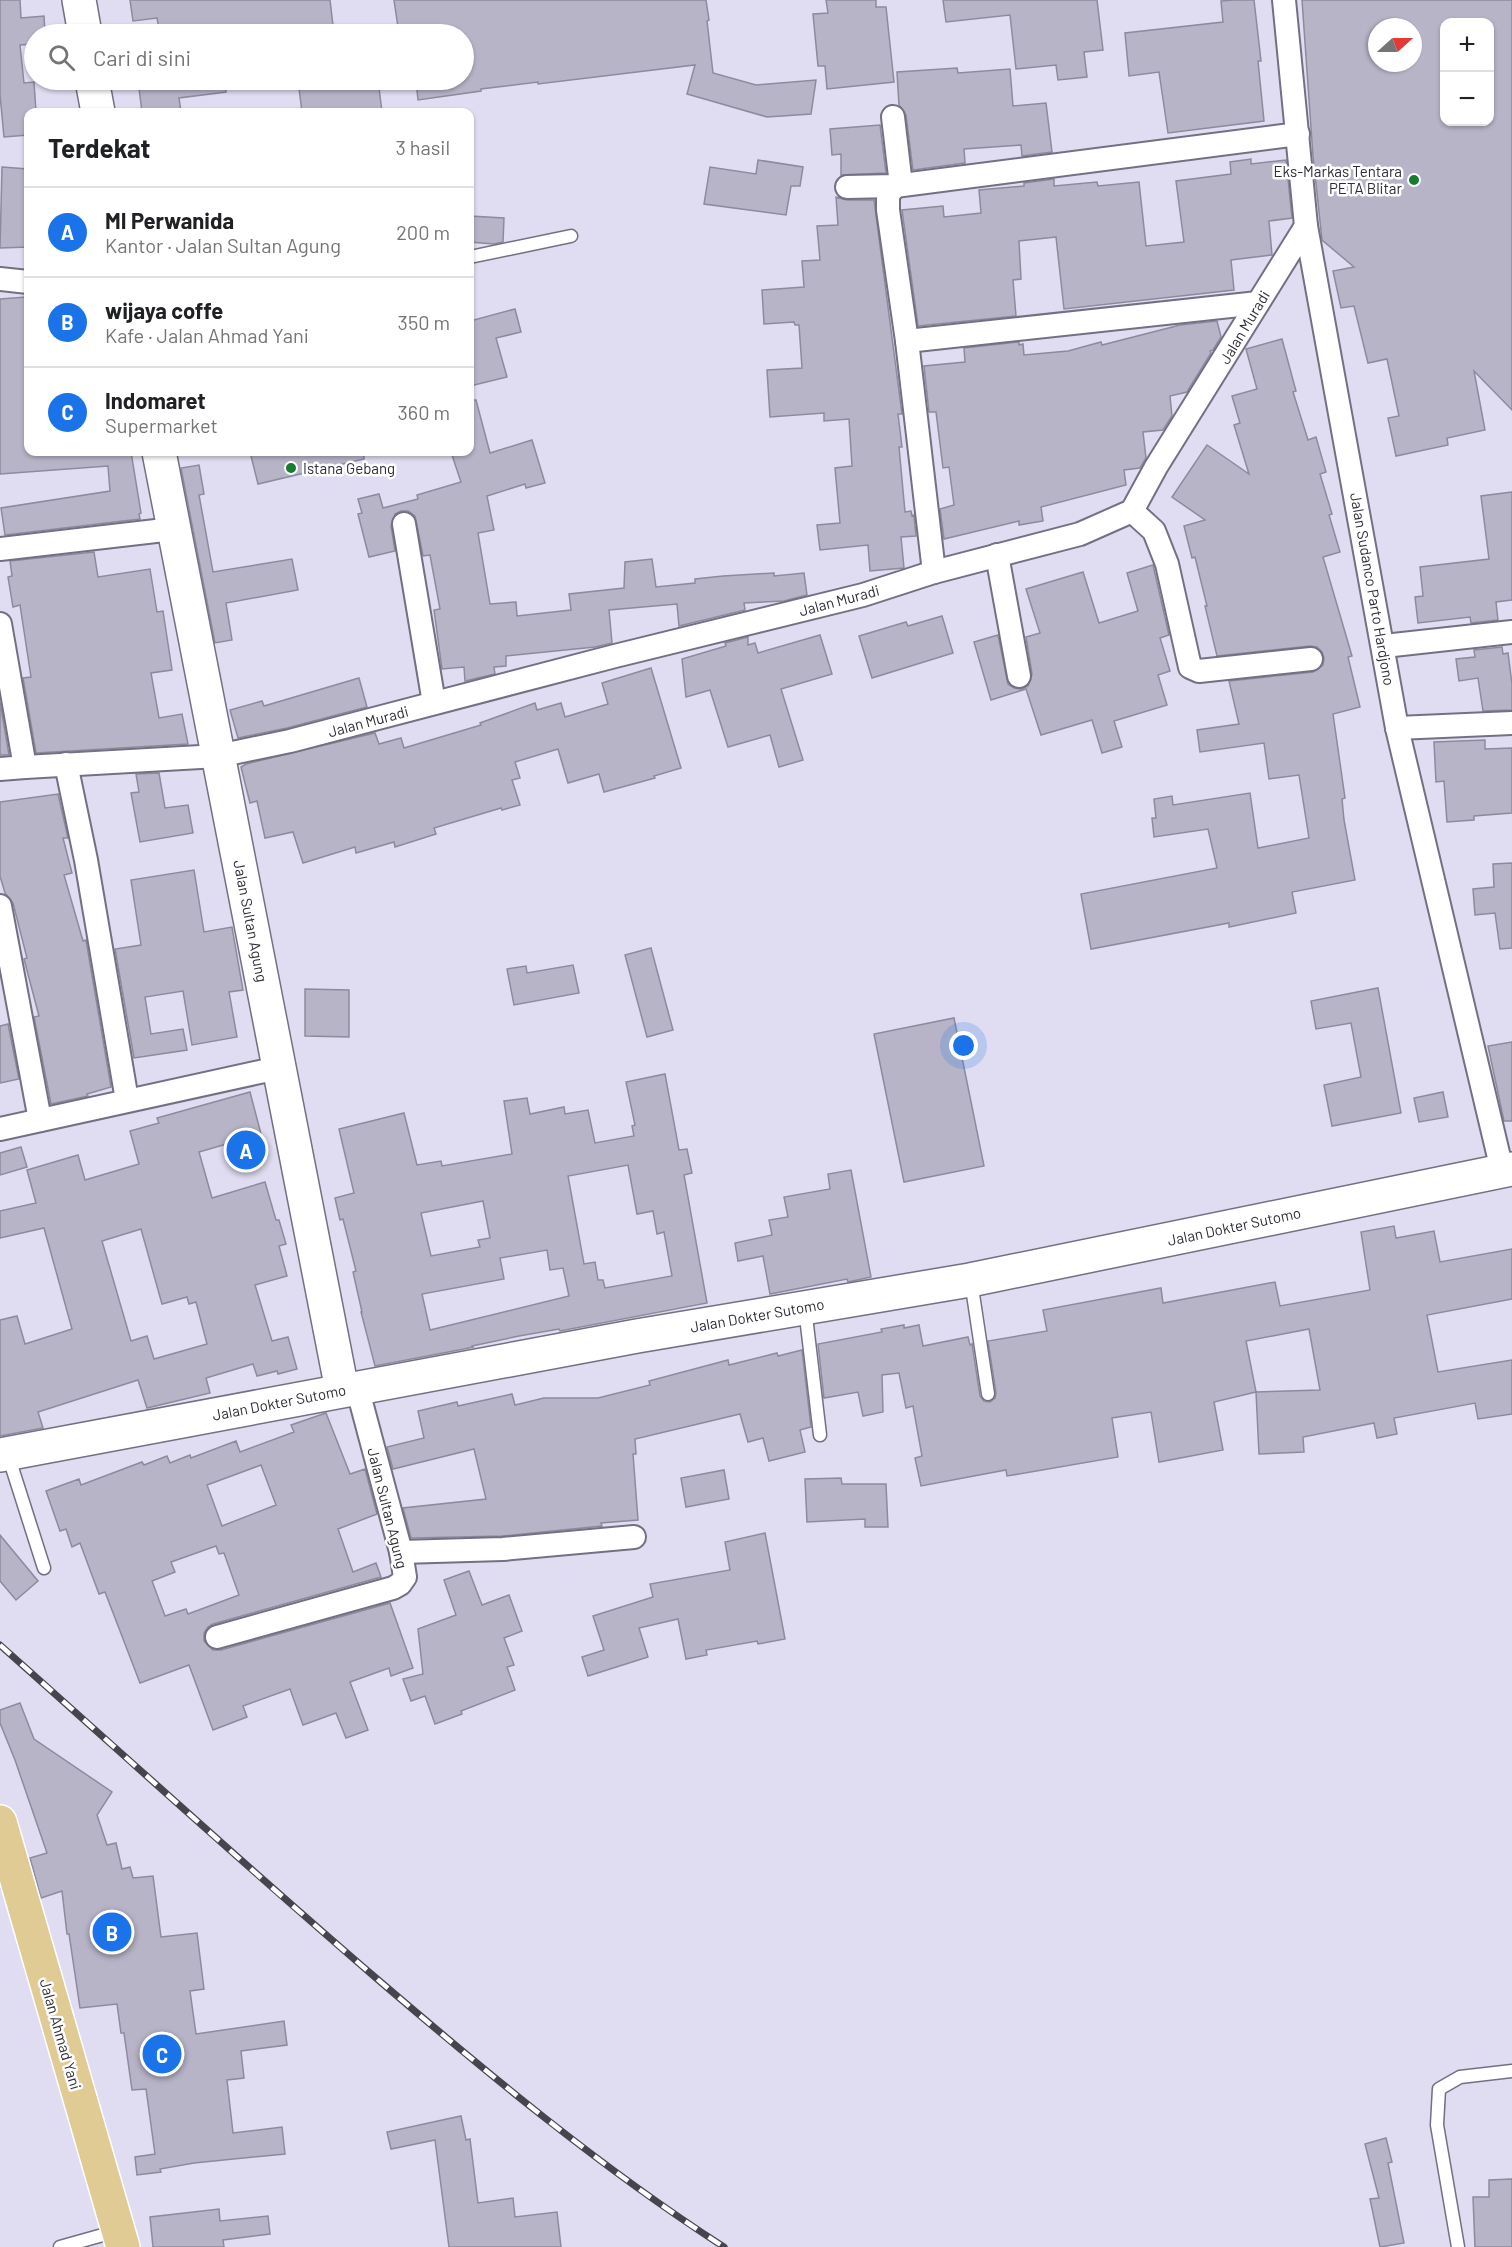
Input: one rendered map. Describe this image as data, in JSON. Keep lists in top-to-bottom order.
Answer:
{
  "streets": {
    "main road": ["Jalan Sultan Agung", "Jalan Dokter Sutomo", "Jalan Ahmad Yani"],
    "street": ["Jalan Muradi", "Jalan Sudanco Parto Hardjono"]
  },
  "crossings": [
    ["Jalan Muradi", "Jalan Sudanco Parto Hardjono"],
    ["Jalan Muradi", "Jalan Sultan Agung"],
    ["Jalan Sudanco Parto Hardjono", "Jalan Dokter Sutomo"],
    ["Jalan Sultan Agung", "Jalan Dokter Sutomo"]
  ],
  "places": ["Eks-Markas Tentara PETA Blitar", "Istana Gebang"],
  "north": "right",
  "page": {
    "map_buttons": ["+", "−"],
    "search": "Cari di sini",
    "heading": ["Terdekat", "3 hasil"],
    "list": [
      {
        "mark": "A",
        "name": "MI Perwanida",
        "note": "Kantor · Jalan Sultan Agung",
        "value": "200 m"
      },
      {
        "mark": "B",
        "name": "wijaya coffe",
        "note": "Kafe · Jalan Ahmad Yani",
        "value": "350 m"
      },
      {
        "mark": "C",
        "name": "Indomaret",
        "note": "Supermarket",
        "value": "360 m"
      }
    ],
    "pins": ["A", "B", "C"]
  }
}
